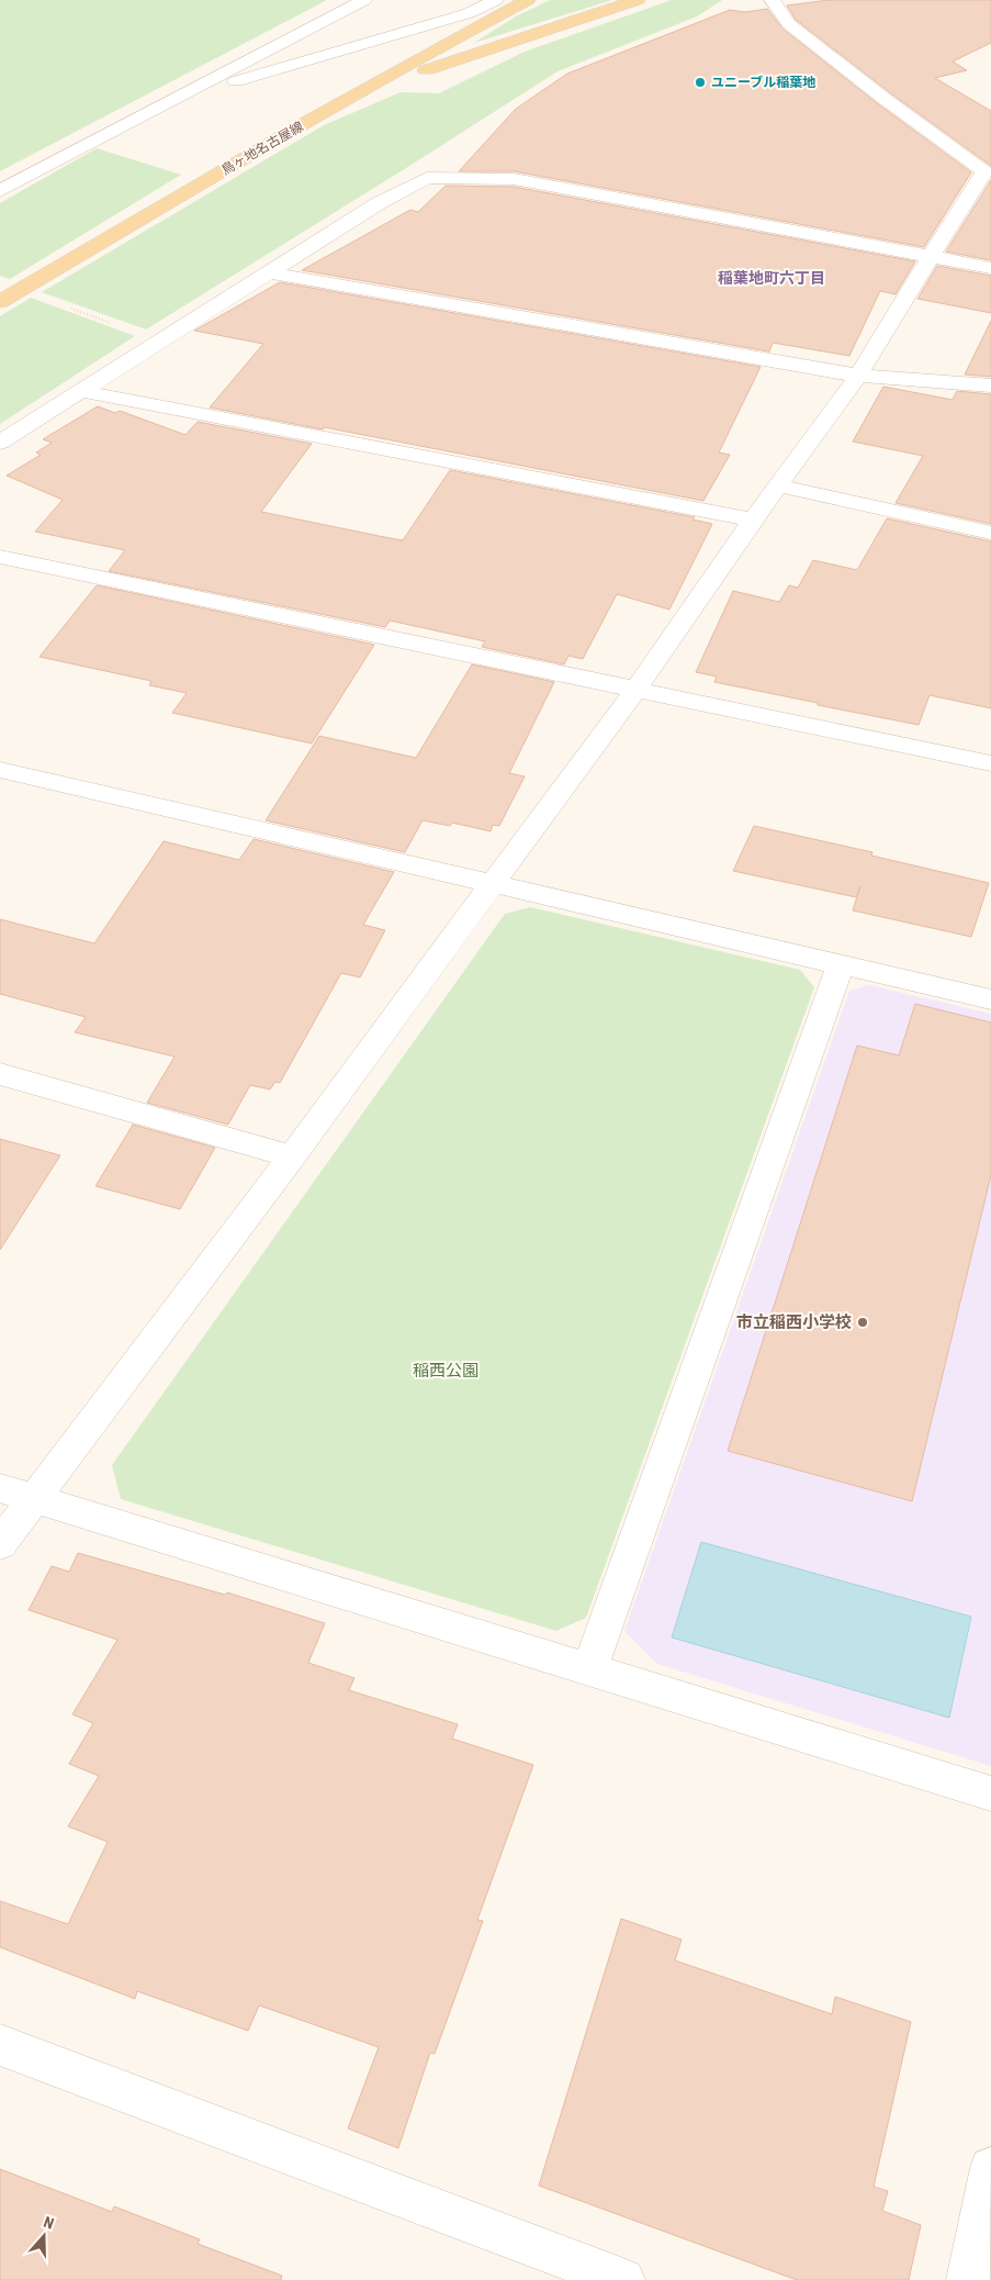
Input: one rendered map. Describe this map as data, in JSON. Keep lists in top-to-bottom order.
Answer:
{
  "streets": {
    "main road": ["鳥ヶ地名古屋線"]
  },
  "districts": ["稲葉地町六丁目"],
  "parks": ["稲西公園"],
  "places": ["ユニーブル稲葉地", "市立稲西小学校"],
  "north": "top"
}
